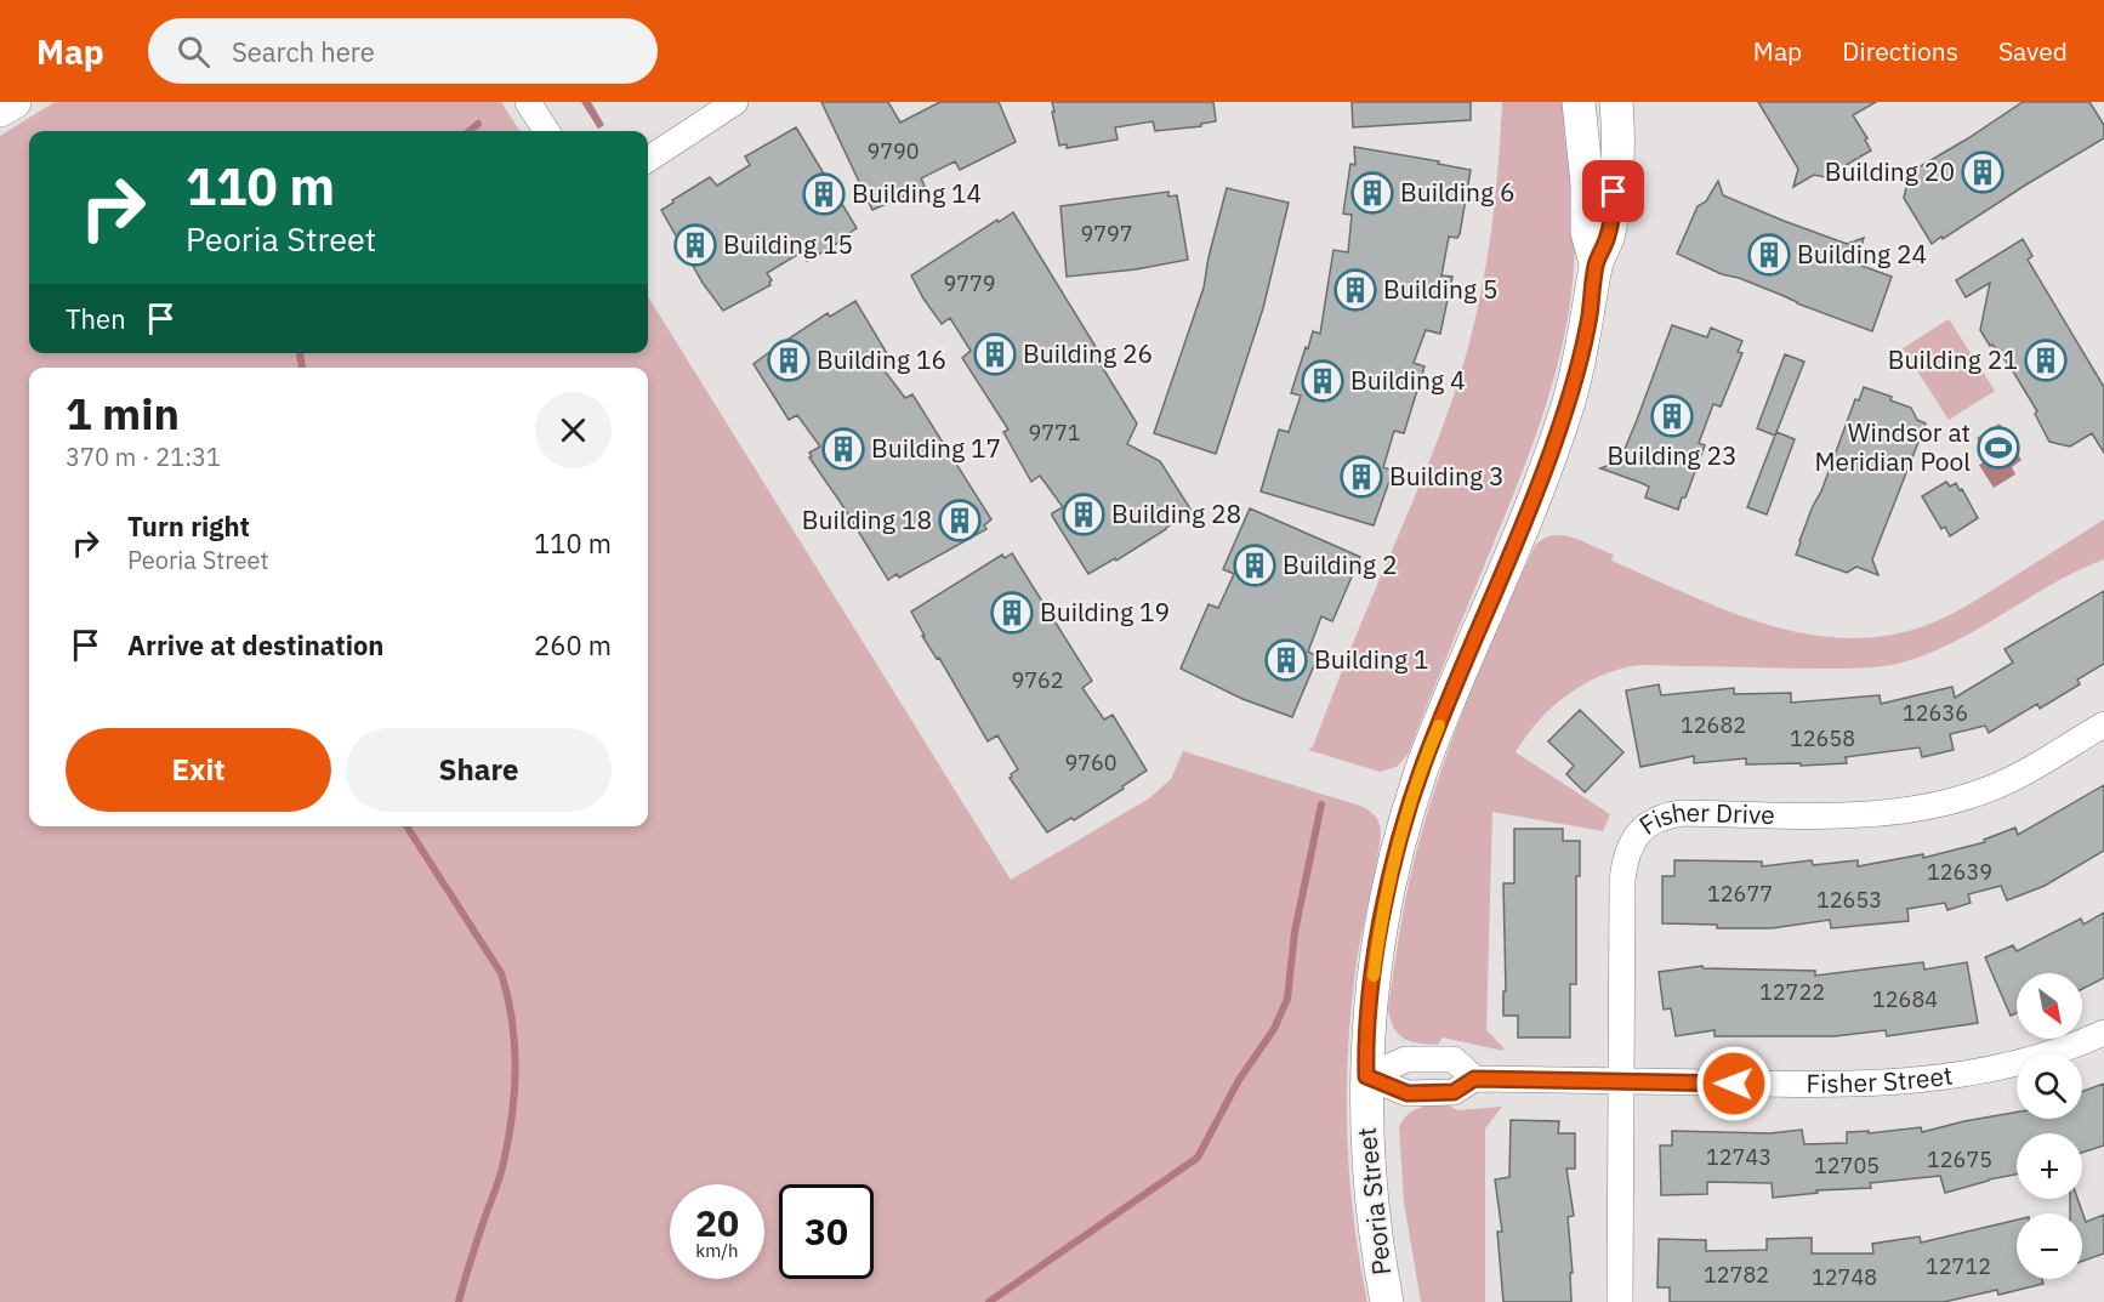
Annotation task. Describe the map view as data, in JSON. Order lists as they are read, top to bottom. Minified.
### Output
{"streets":{"main road":["Peoria Street"],"street":["Fisher Drive","Fisher Street"]},"crossings":[["Fisher Drive","Fisher Street"],["Fisher Street","Peoria Street"]],"places":{"building":["Building 20","Building 6","Building 14","Building 15","Building 24","Building 5","Building 26","Building 16","Building 21","Building 4","Building 23","Building 17","Building 3","Building 28","Building 18","Building 2","Building 19","Building 1"],"sports":["Windsor at Meridian Pool"]},"house_numbers":["9790","9797","9779","9771","9762","12636","12682","12658","9760","12639","12677","12653","12722","12684","12743","12675","12705","12712","12782","12748"],"north":"bottom right","page":{"header":"Map","search":"Search here","nav":["Map","Directions","Saved"],"turn":["110 m","Peoria Street"],"then":"Then","heading":["1 min","370 m · 21:31"],"list":[{"name":"Turn right","note":"Peoria Street","value":"110 m"},{"name":"Arrive at destination","value":"260 m"}],"buttons":["Exit","Share"],"map_buttons":["+","−"],"speed":"20 km/h","limit":"30"}}
